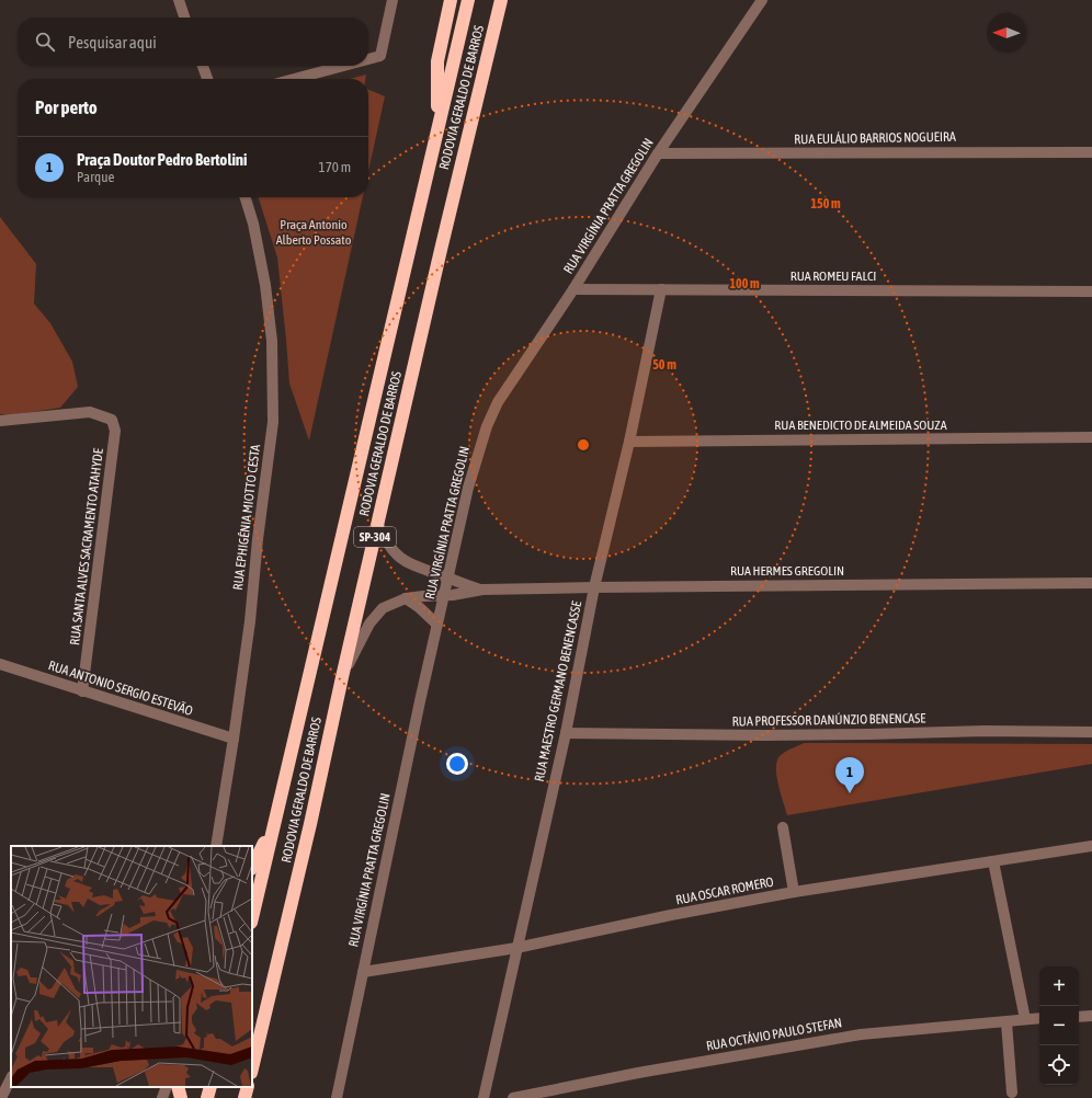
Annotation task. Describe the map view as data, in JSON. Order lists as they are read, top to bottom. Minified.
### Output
{"streets":{"highway":["RODOVIA GERALDO DE BARROS","SP-304"],"street":["RUA EULÁLIO BARRIOS NOGUEIRA","RUA VIRGÍNIA PRATTA GREGOLIN","RUA ROMEU FALCI","RUA BENEDICTO DE ALMEIDA SOUZA","RUA EPHIGÊNIA MIOTTO CESTA","RUA SANTA ALVES SACRAMENTO ATAHYDE","RUA HERMES GREGOLIN","RUA ANTONIO SERGIO ESTEVÃO","RUA MAESTRO GERMANO BENENCASSE","RUA PROFESSOR DANÚNZIO BENENCASE","RUA OSCAR ROMERO","RUA OCTÁVIO PAULO STEFAN"]},"crossings":[["RODOVIA GERALDO DE BARROS","RUA HERMES GREGOLIN"],["RUA EULÁLIO BARRIOS NOGUEIRA","RUA VIRGÍNIA PRATTA GREGOLIN"],["RUA VIRGÍNIA PRATTA GREGOLIN","RUA ROMEU FALCI"],["RUA VIRGÍNIA PRATTA GREGOLIN","RUA HERMES GREGOLIN"],["RUA VIRGÍNIA PRATTA GREGOLIN","RUA OSCAR ROMERO"],["RUA ROMEU FALCI","RUA MAESTRO GERMANO BENENCASSE"],["RUA BENEDICTO DE ALMEIDA SOUZA","RUA MAESTRO GERMANO BENENCASSE"],["RUA EPHIGÊNIA MIOTTO CESTA","RUA ANTONIO SERGIO ESTEVÃO"],["RUA SANTA ALVES SACRAMENTO ATAHYDE","RUA ANTONIO SERGIO ESTEVÃO"],["RUA HERMES GREGOLIN","RUA MAESTRO GERMANO BENENCASSE"],["RUA MAESTRO GERMANO BENENCASSE","RUA PROFESSOR DANÚNZIO BENENCASE"],["RUA MAESTRO GERMANO BENENCASSE","RUA OSCAR ROMERO"]],"parks":["Praça Antonio Alberto Possato"],"north":"left","page":{"search":"Pesquisar aqui","heading":"Por perto","list":[{"mark":"1","name":"Praça Doutor Pedro Bertolini","note":"Parque","value":"170 m"}],"pins":"1","map_buttons":["+","−"]},"rings":["150 m","100 m","50 m"]}
